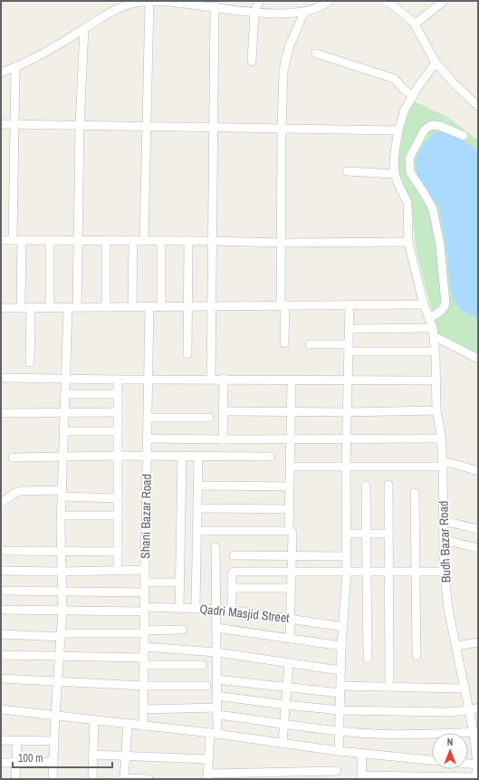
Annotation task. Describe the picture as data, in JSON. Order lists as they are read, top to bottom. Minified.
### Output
{"streets":{"street":["Shani Bazar Road","Budh Bazar Road","Qadri Masjid Street"]},"crossings":[["Shani Bazar Road","Qadri Masjid Street"]],"scale_bar":"100 m","north":"top"}
